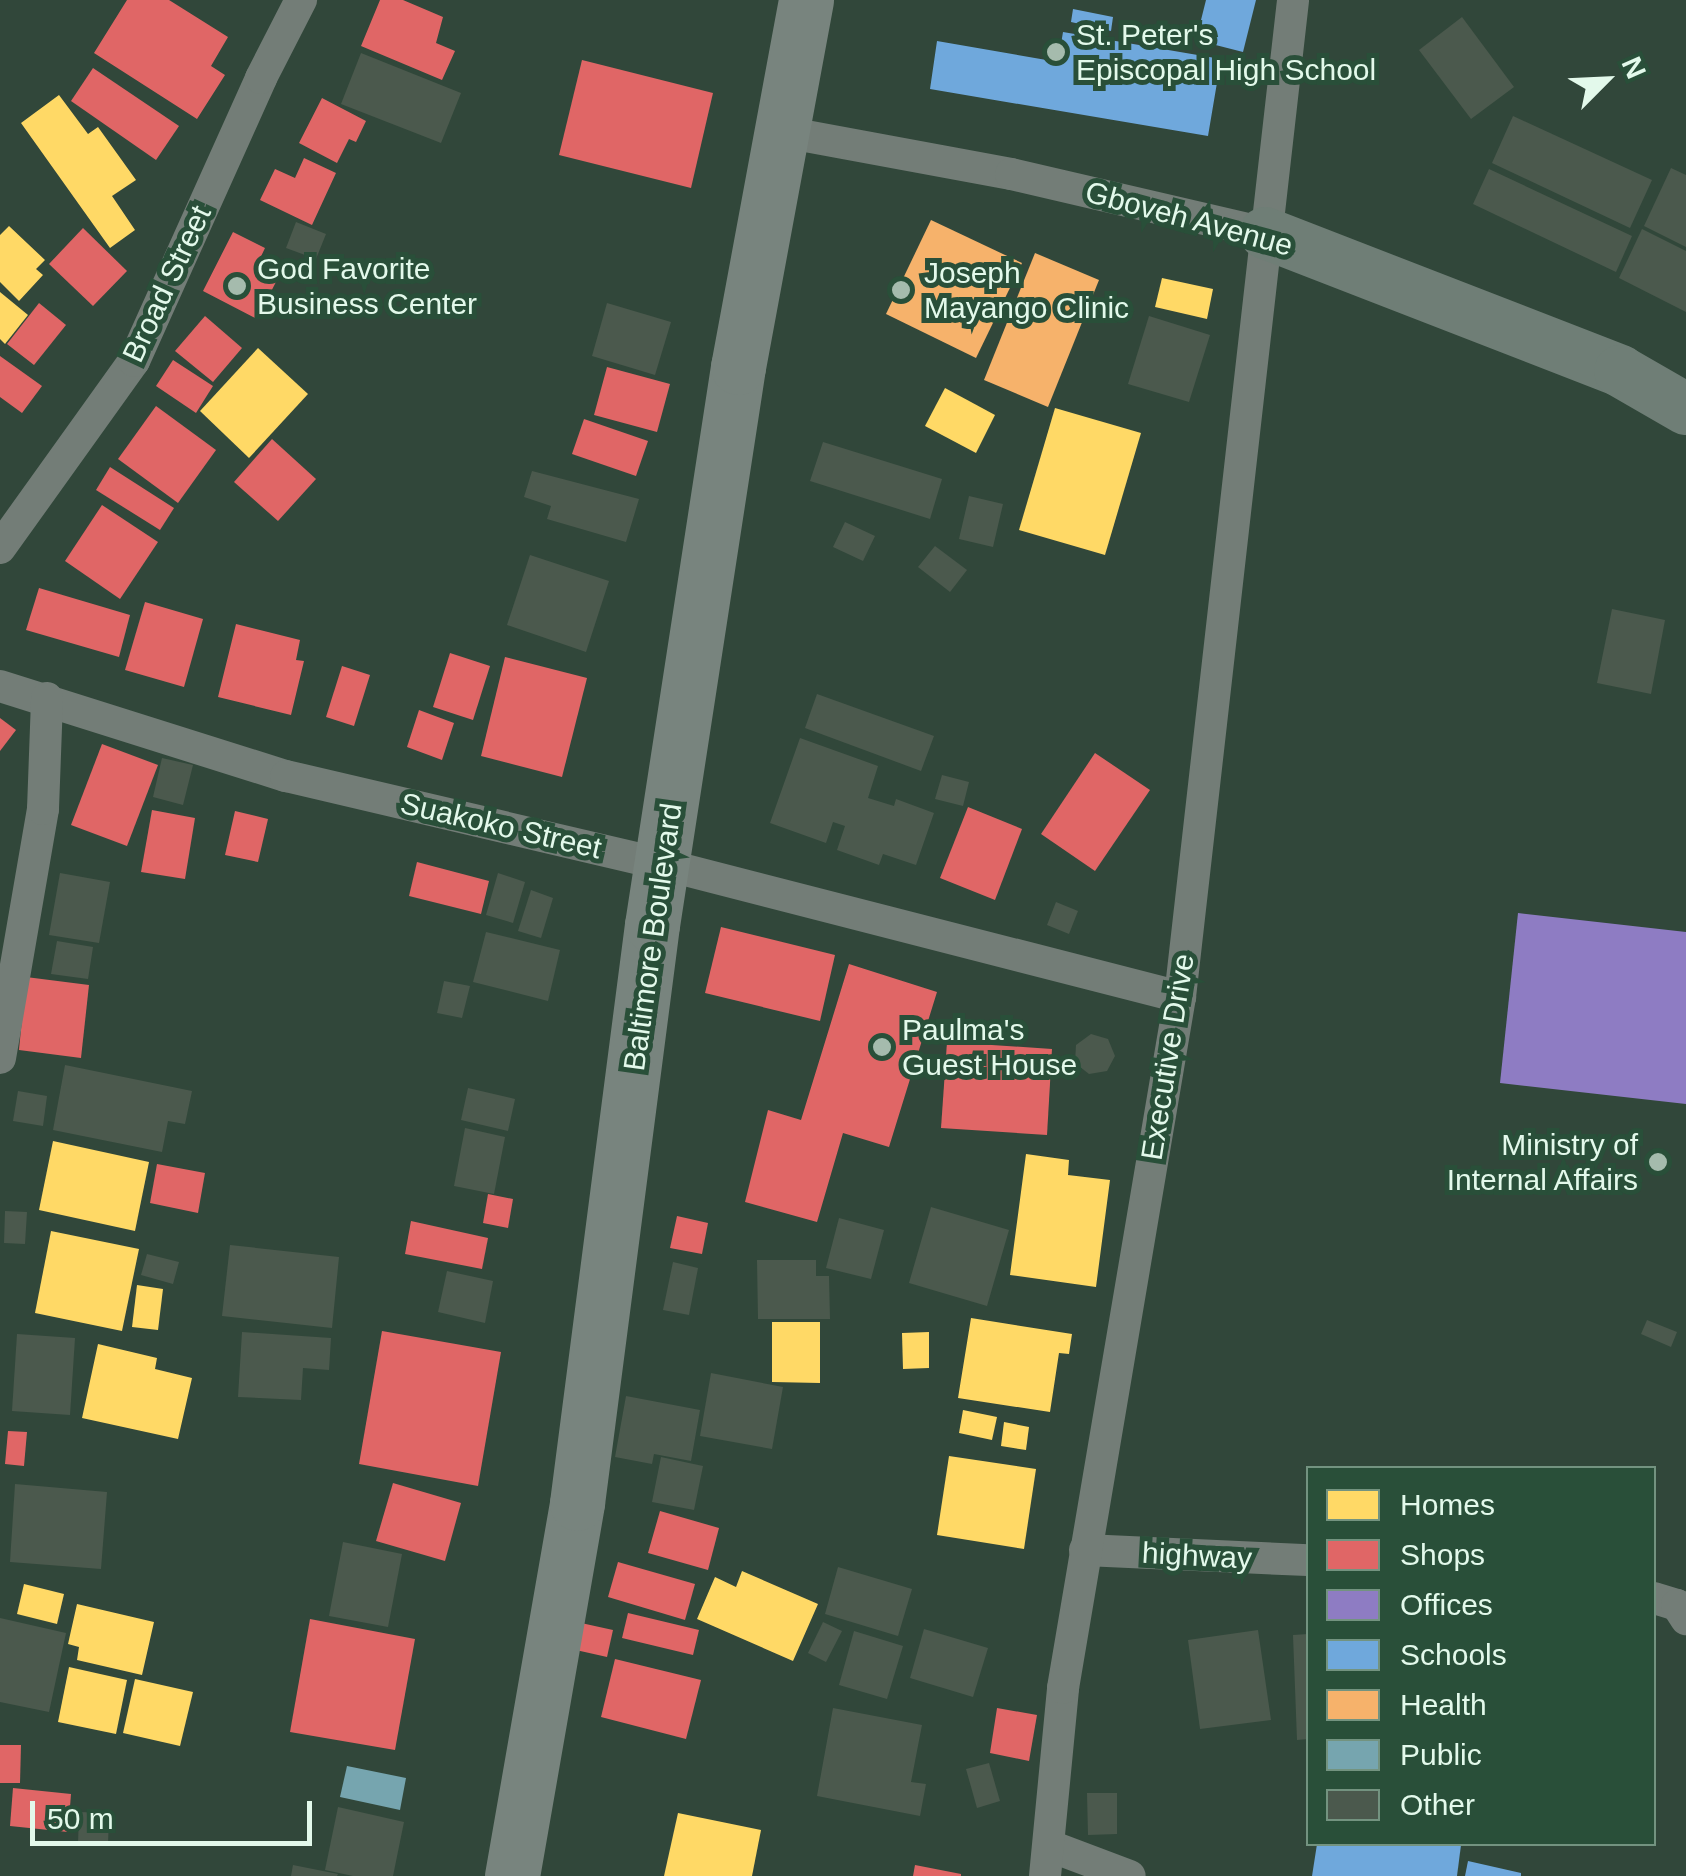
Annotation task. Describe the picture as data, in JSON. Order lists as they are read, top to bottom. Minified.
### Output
{"streets":{"highway":["Baltimore Boulevard"],"main road":["Gboveh Avenue"],"street":["Broad Street","Suakoko Street","Executive Drive","highway"]},"crossings":[["Gboveh Avenue","Baltimore Boulevard"],["Gboveh Avenue","Executive Drive"],["Suakoko Street","Baltimore Boulevard"],["Suakoko Street","Executive Drive"],["Executive Drive","highway"]],"places":["St. Peter's Episcopal High School","God Favorite Business Center","Joseph Mayango Clinic","Paulma's Guest House","Ministry of Internal Affairs"],"legend":["Homes","Shops","Offices","Schools","Health","Public","Other"],"scale_bar":"50 m","north":"top right"}
